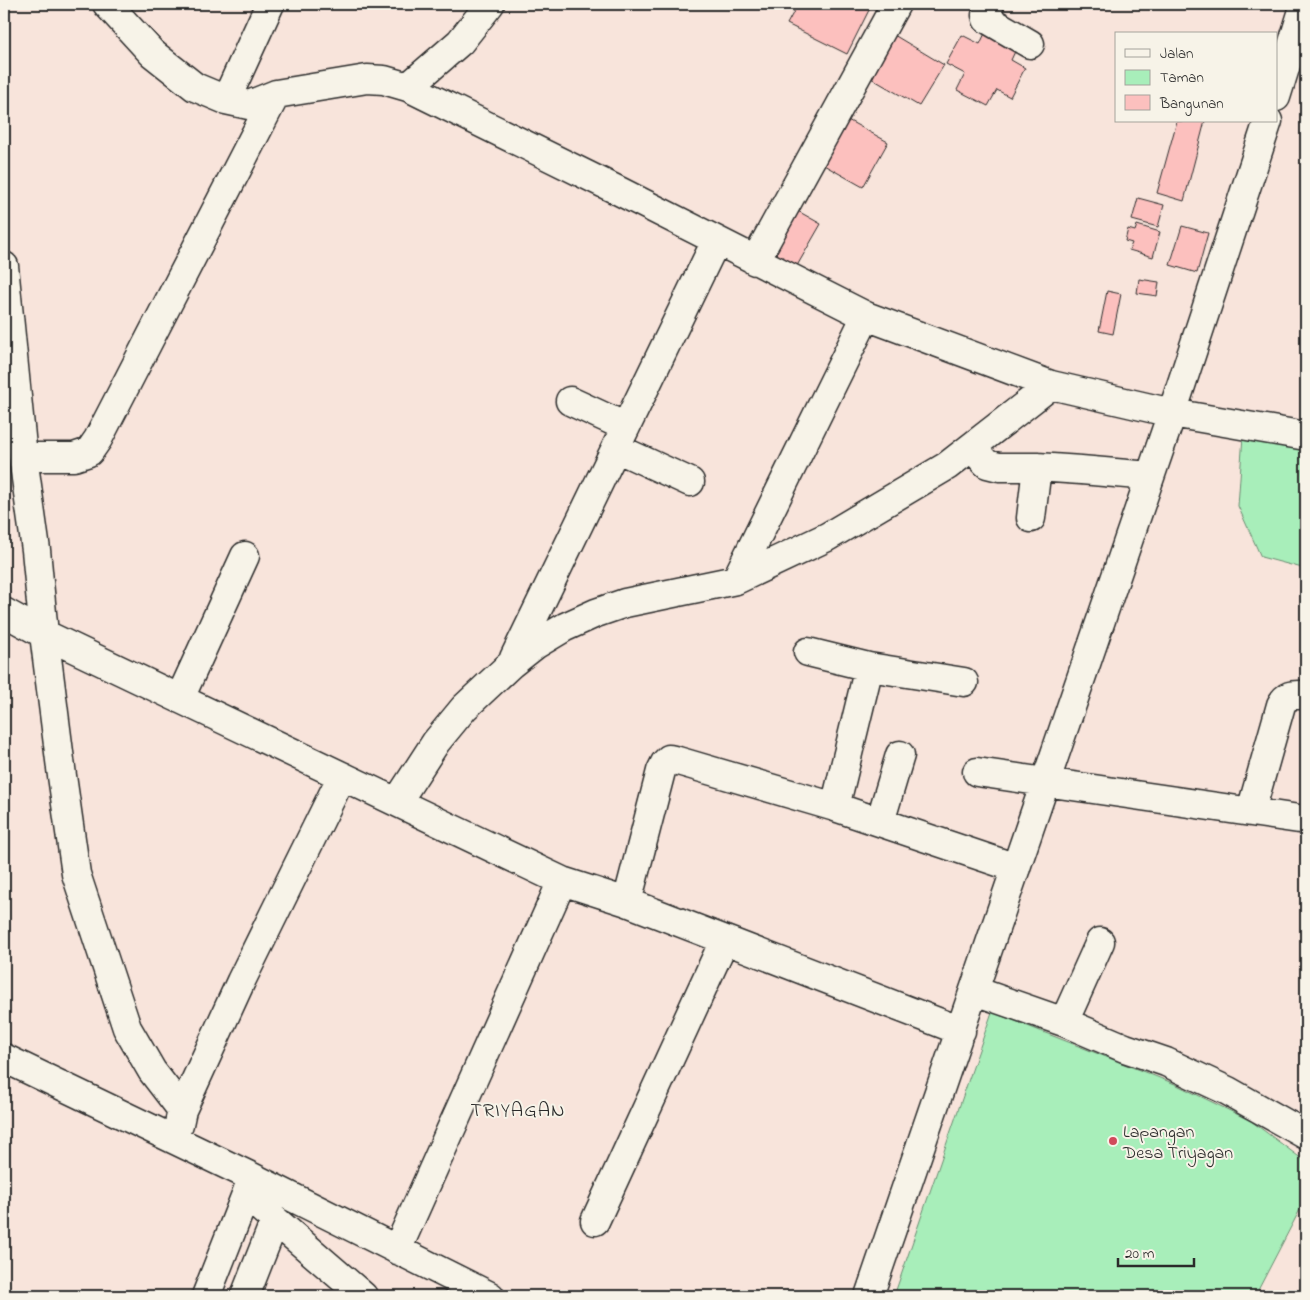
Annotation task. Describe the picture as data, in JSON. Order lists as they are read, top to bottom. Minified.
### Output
{"districts":["TRIYAGAN"],"places":["Lapangan Desa Triyagan"],"legend":["Jalan","Taman","Bangunan"],"scale_bar":"20 m"}
